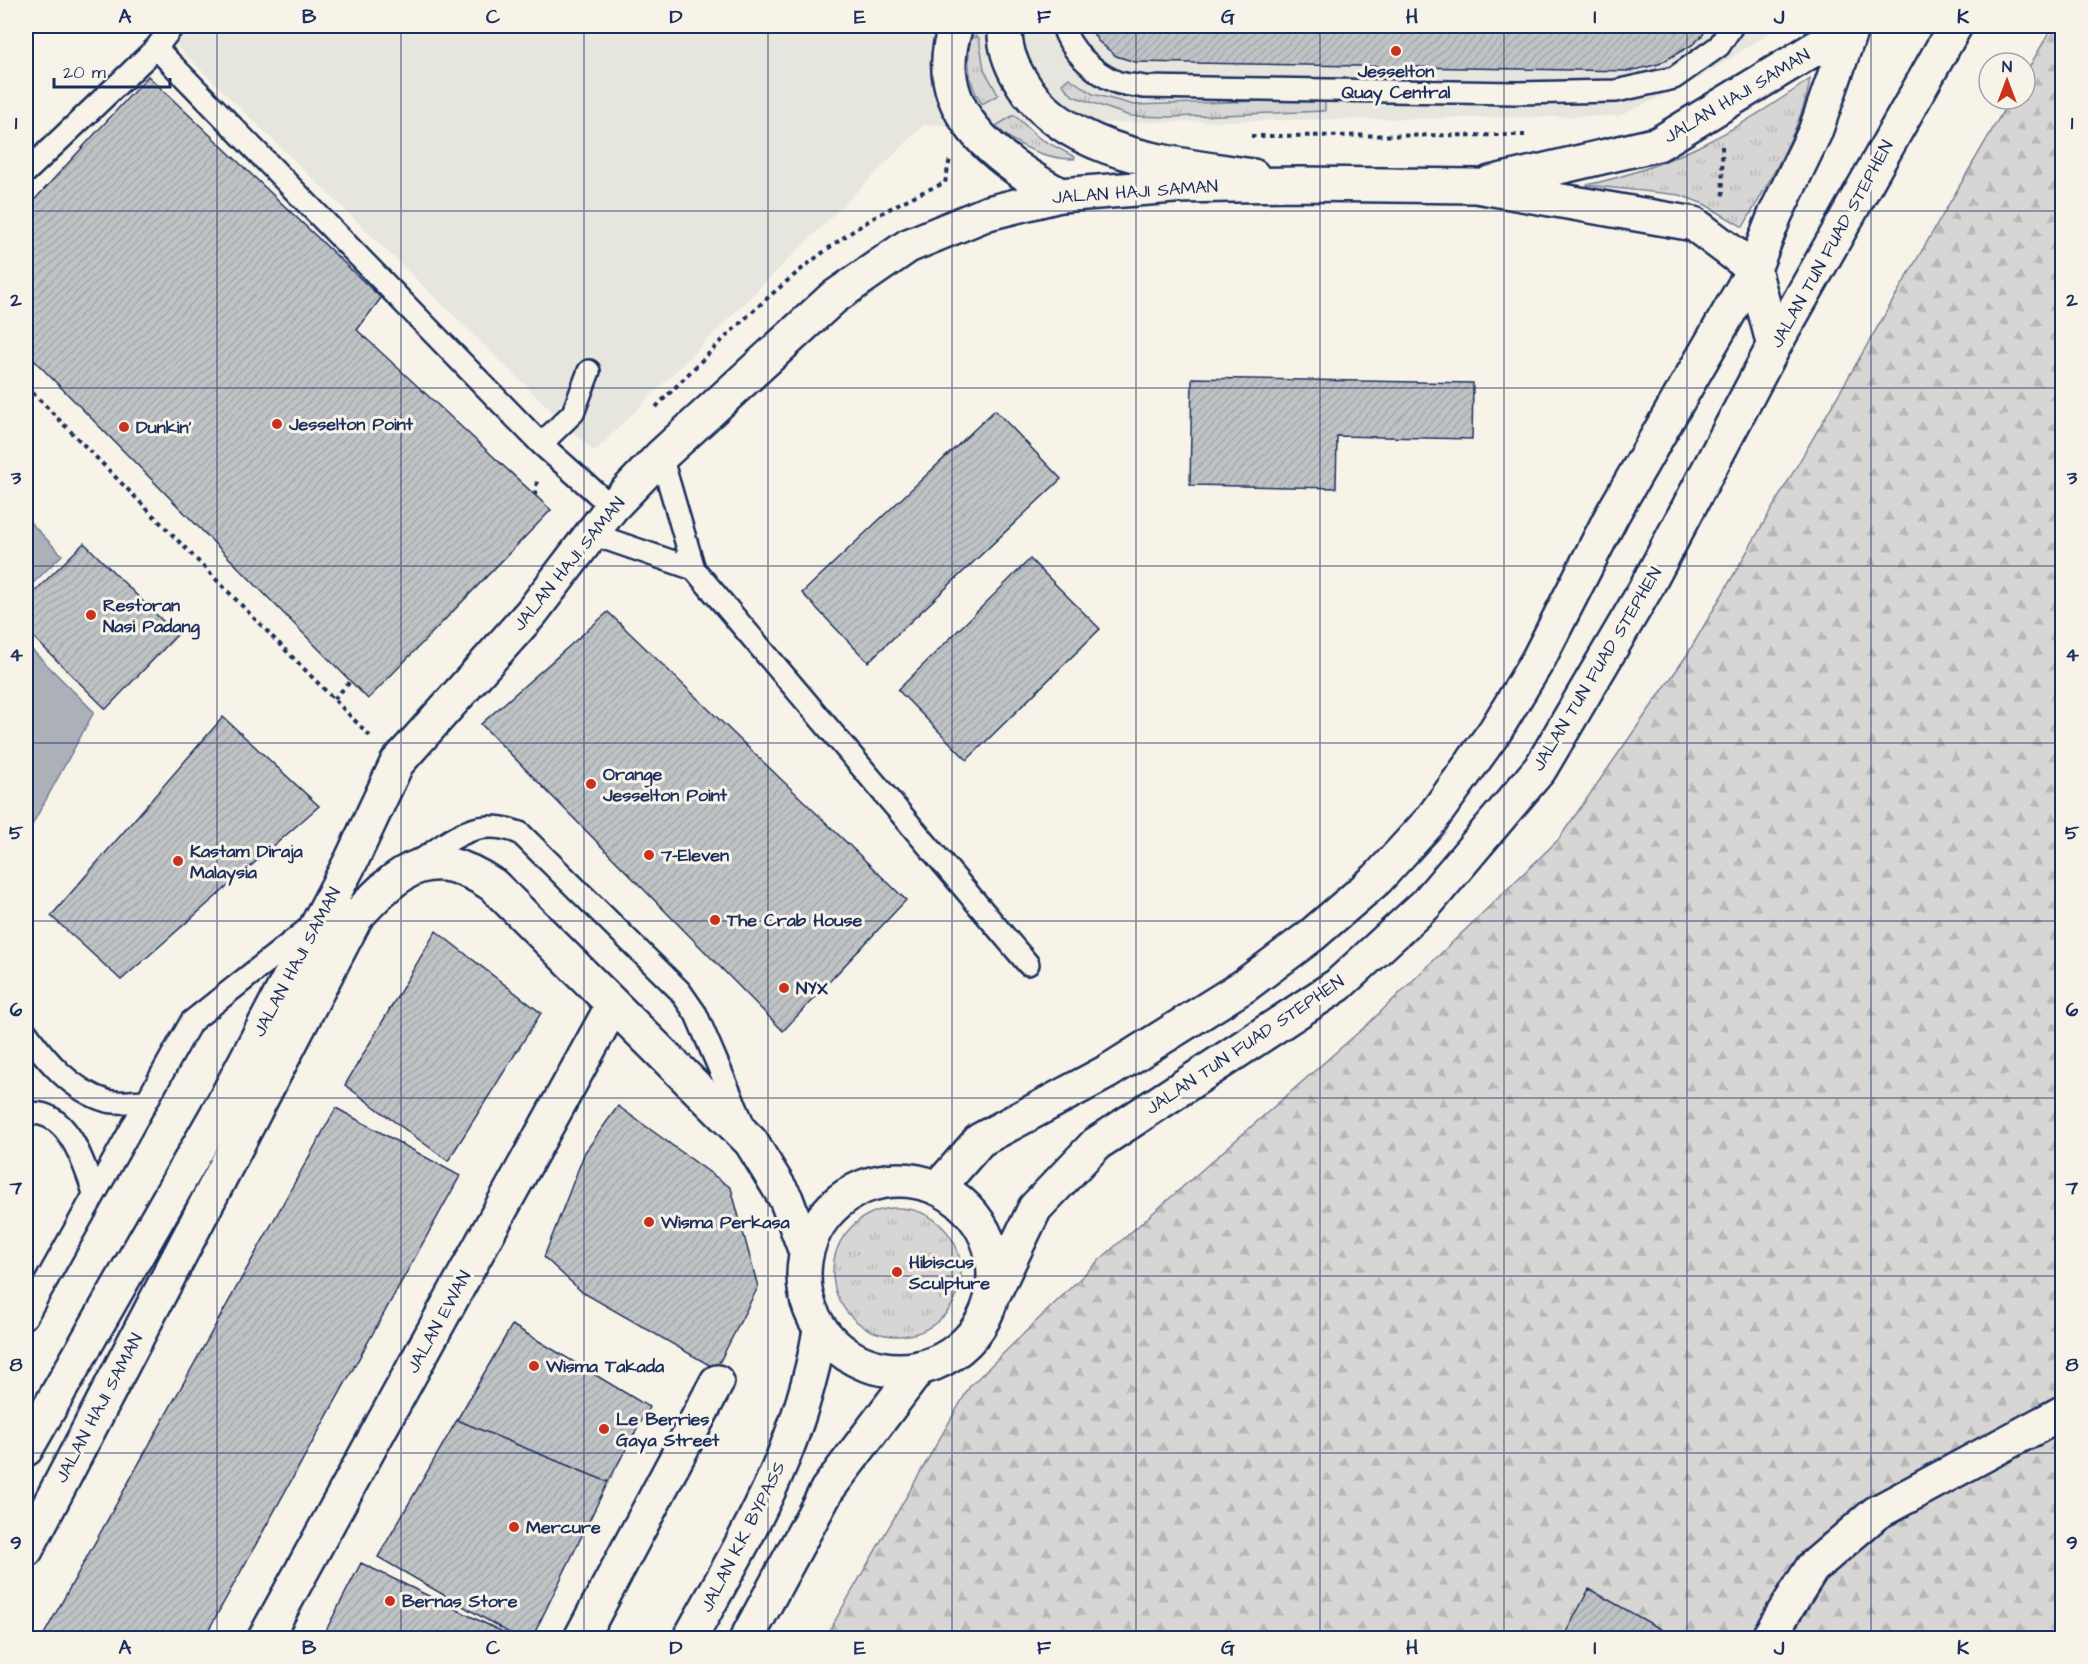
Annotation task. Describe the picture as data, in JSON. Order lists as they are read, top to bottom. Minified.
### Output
{"streets":{"main road":["JALAN HAJI SAMAN","JALAN TUN FUAD STEPHEN","JALAN EWAN","JALAN K.K. BYPASS"]},"crossings":[["JALAN HAJI SAMAN","JALAN TUN FUAD STEPHEN"],["JALAN HAJI SAMAN","JALAN EWAN"],["JALAN HAJI SAMAN","JALAN K.K. BYPASS"],["JALAN TUN FUAD STEPHEN","JALAN K.K. BYPASS"]],"places":["Jesselton Quay Central","Jesselton Point","Dunkin'","Restoran Nasi Padang","Orange Jesselton Point","7-Eleven","Kastam Diraja Malaysia","The Crab House","NYX","Wisma Perkasa","Hibiscus Sculpture","Wisma Takada","Le Berries Gaya Street","Mercure","Bernas Store"],"scale_bar":"20 m","north":"top","grid":{"columns":["A","B","C","D","E","F","G","H","I","J","K"],"rows":["1","2","3","4","5","6","7","8","9"]}}
